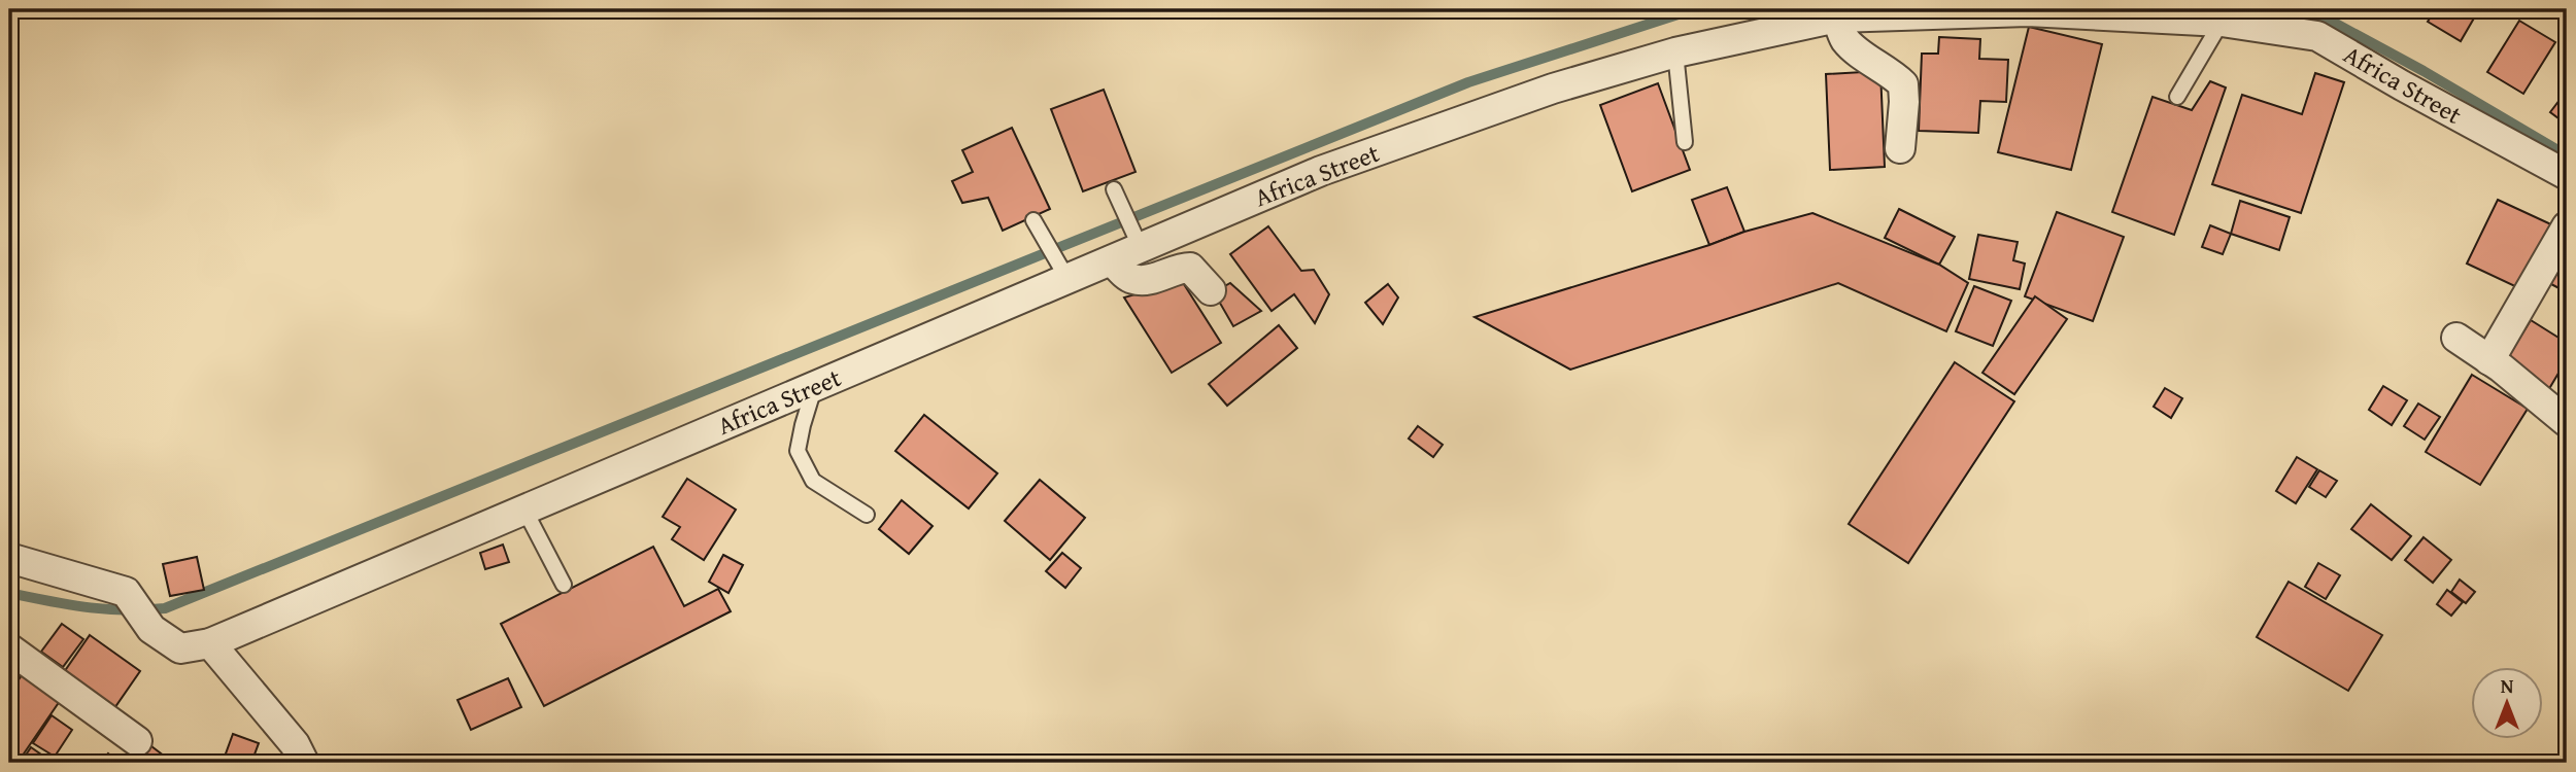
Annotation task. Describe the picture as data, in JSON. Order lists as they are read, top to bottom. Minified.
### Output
{"streets":{"street":["Africa Street"]},"north":"top"}
